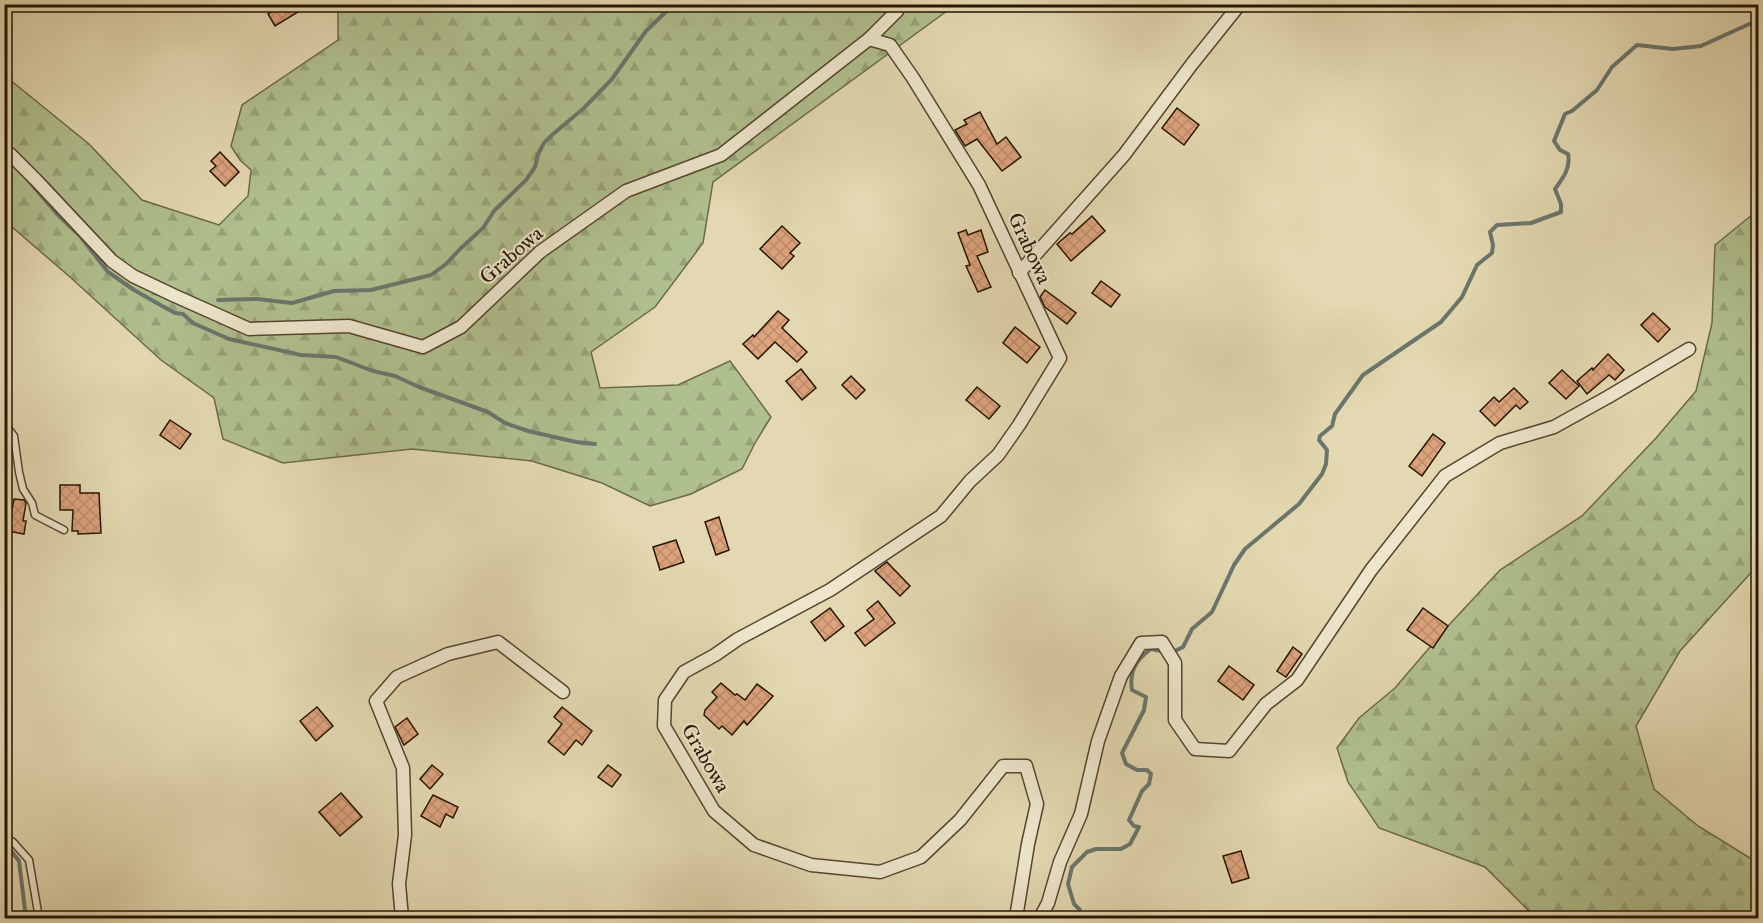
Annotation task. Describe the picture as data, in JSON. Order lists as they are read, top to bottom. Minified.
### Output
{"streets":{"street":["Grabowa"]}}
